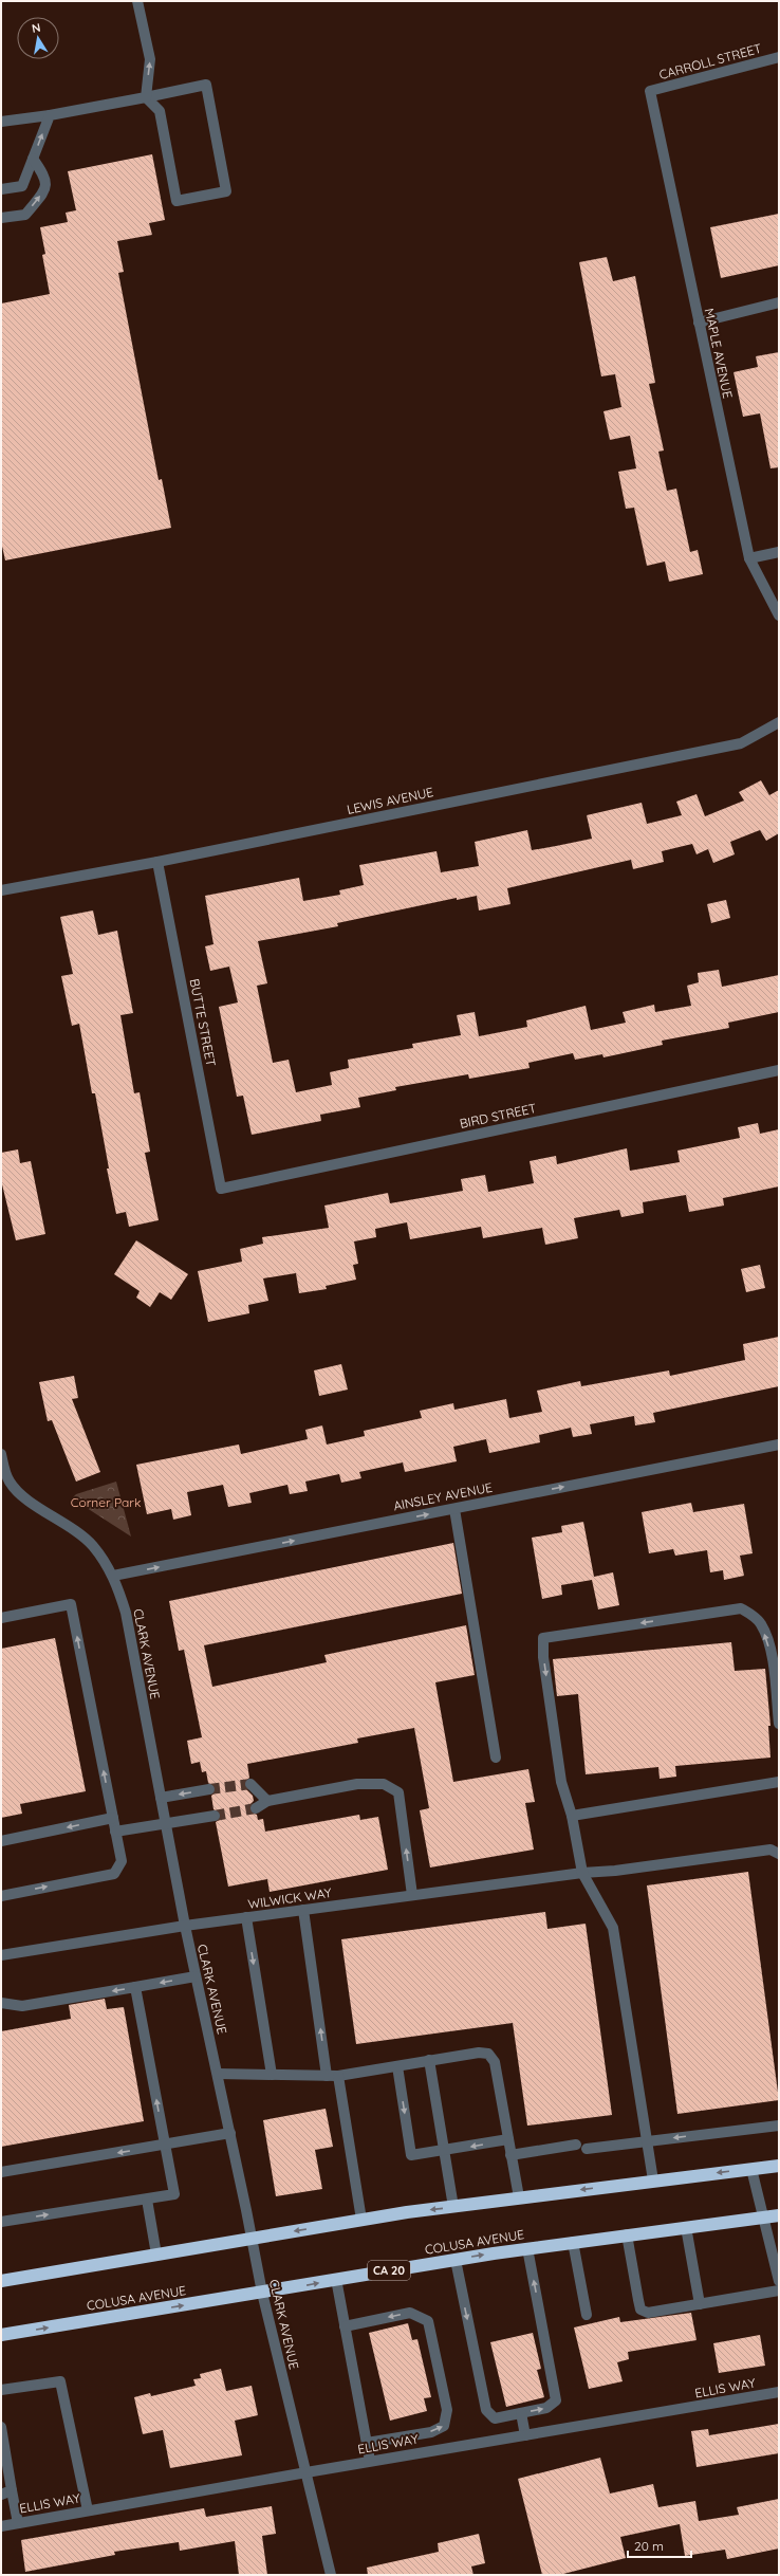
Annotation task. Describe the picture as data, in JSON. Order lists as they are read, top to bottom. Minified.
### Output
{"streets":{"highway":["COLUSA AVENUE","CA 20"],"street":["CARROLL STREET","MAPLE AVENUE","LEWIS AVENUE","BUTTE STREET","BIRD STREET","AINSLEY AVENUE","CLARK AVENUE","WILWICK WAY","ELLIS WAY"]},"crossings":[["CARROLL STREET","MAPLE AVENUE"],["LEWIS AVENUE","BUTTE STREET"],["BUTTE STREET","BIRD STREET"],["AINSLEY AVENUE","CLARK AVENUE"],["CLARK AVENUE","WILWICK WAY"],["CLARK AVENUE","COLUSA AVENUE"],["CLARK AVENUE","ELLIS WAY"]],"one_way":["AINSLEY AVENUE"],"parks":["Corner Park"],"scale_bar":"20 m","north":"top"}
